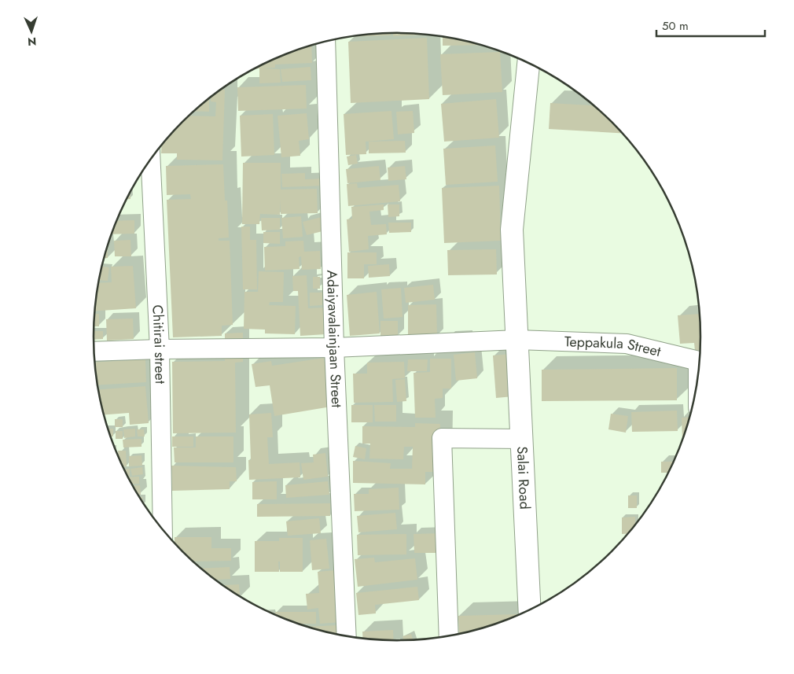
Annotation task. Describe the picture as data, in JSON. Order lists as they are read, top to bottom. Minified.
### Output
{"streets":{"main road":["Salai Road"],"street":["Adaiyavalainjaan Street","Chitirai street","Teppakula Street"]},"crossings":[["Adaiyavalainjaan Street","Teppakula Street"],["Chitirai street","Teppakula Street"],["Teppakula Street","Salai Road"]],"scale_bar":"50 m","north":"bottom"}
